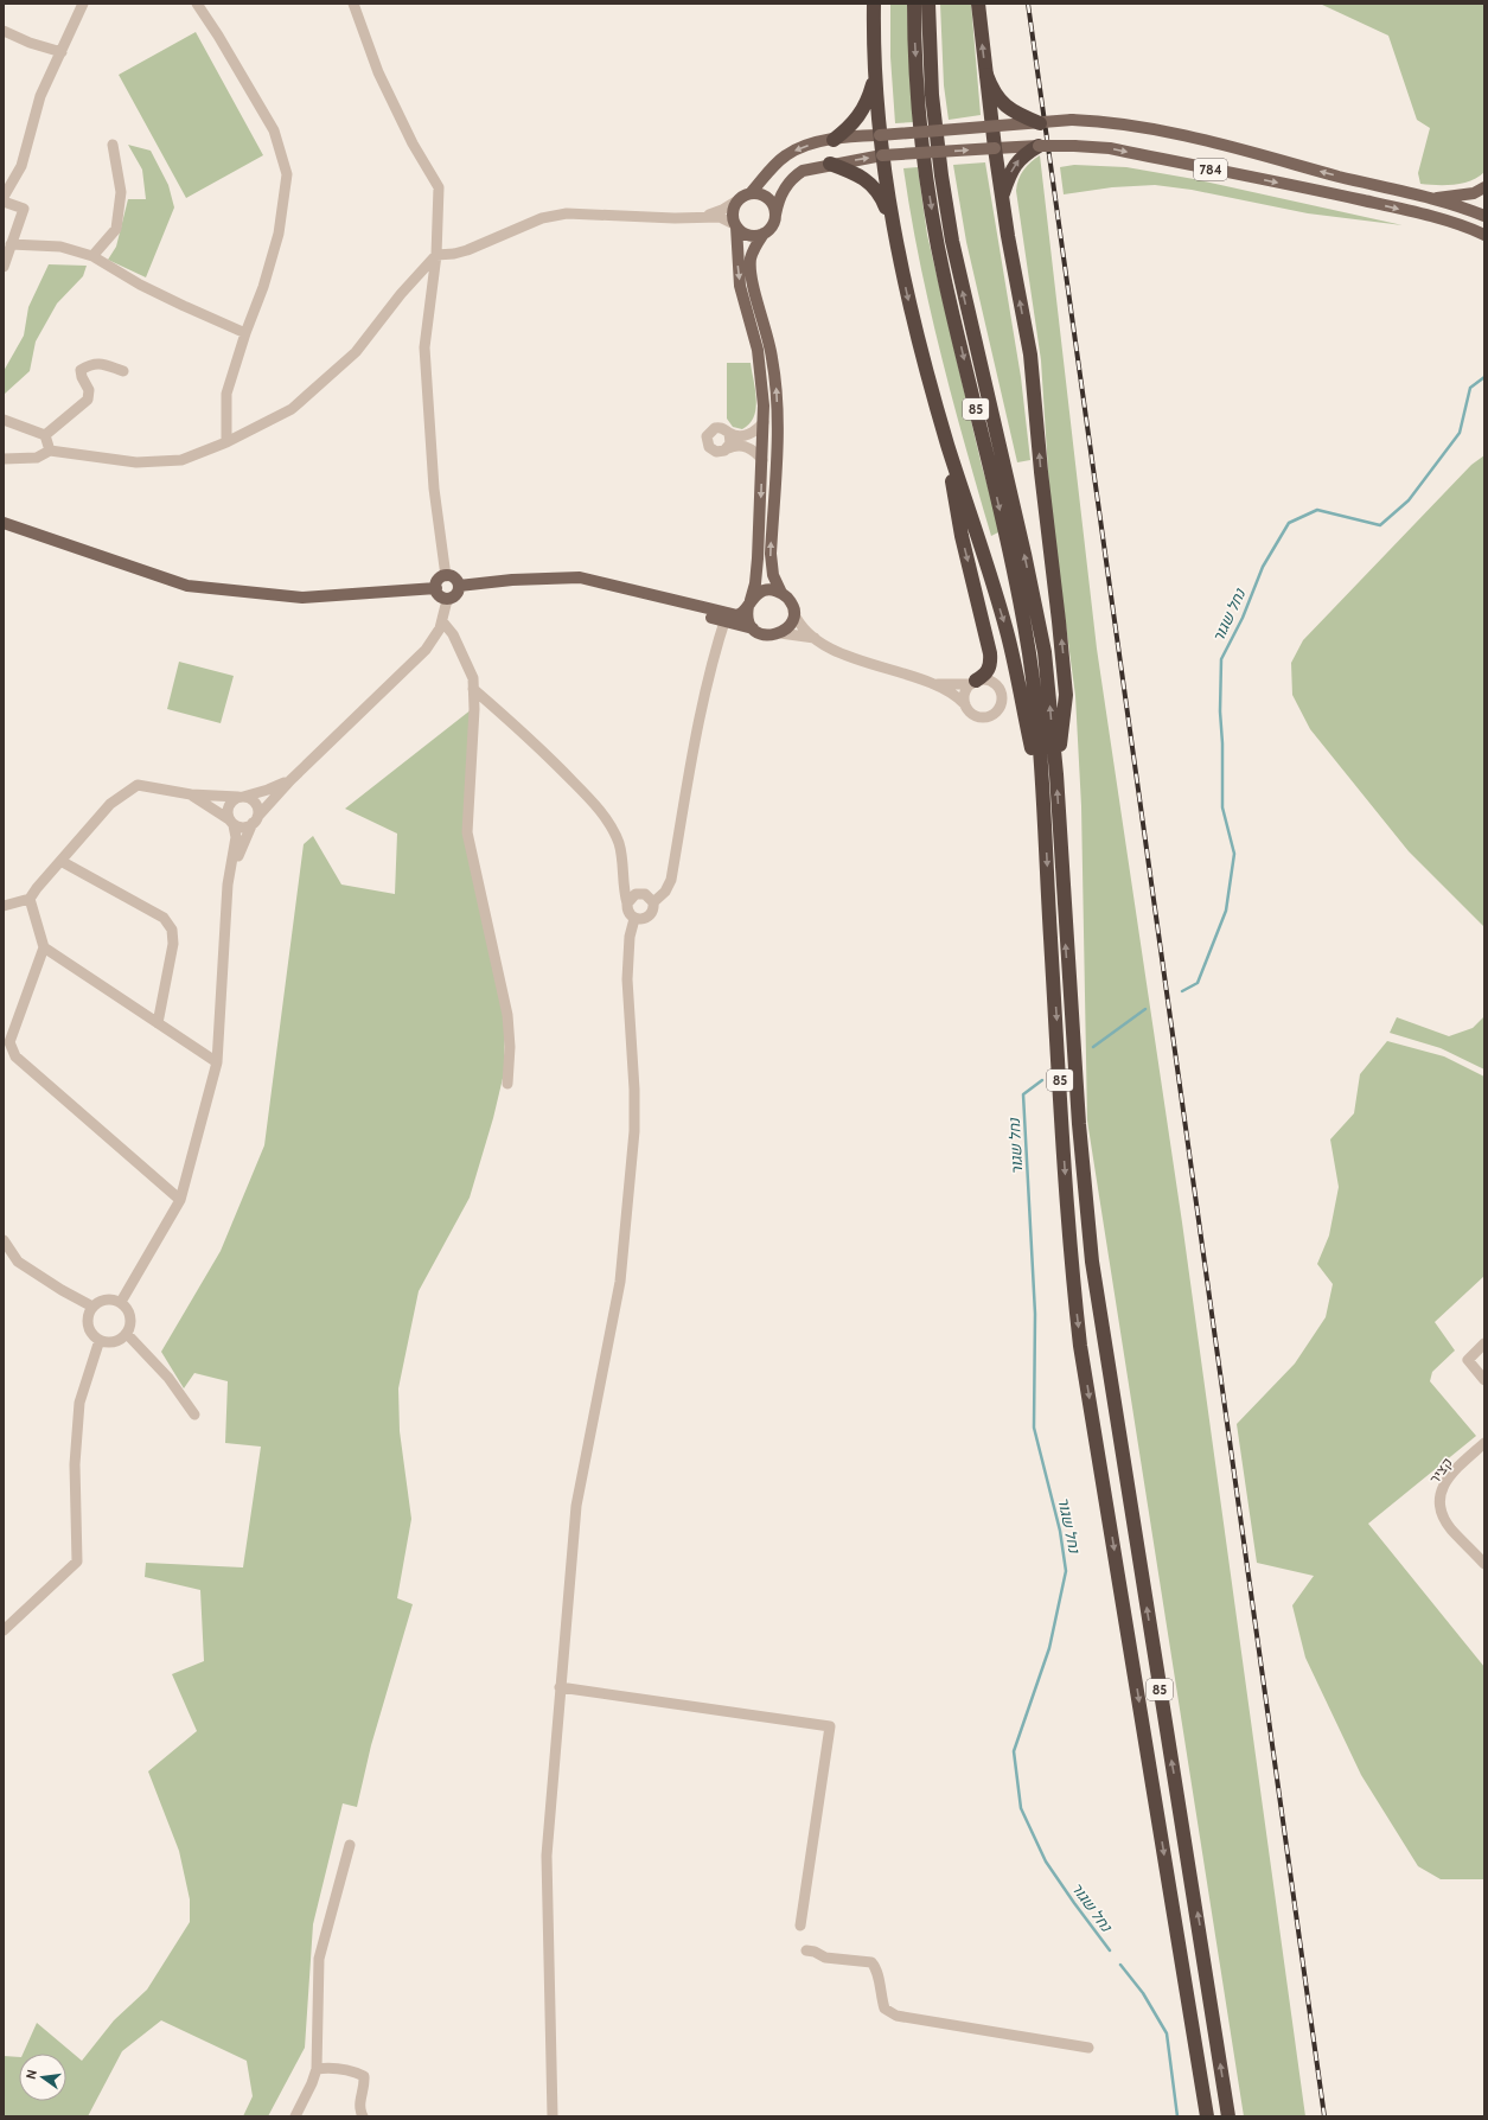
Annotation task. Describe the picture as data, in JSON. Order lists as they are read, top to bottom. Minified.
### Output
{"streets":{"highway":["85"],"main road":["784"],"street":["קציר"]},"water":["נחל שגור"],"north":"left"}
